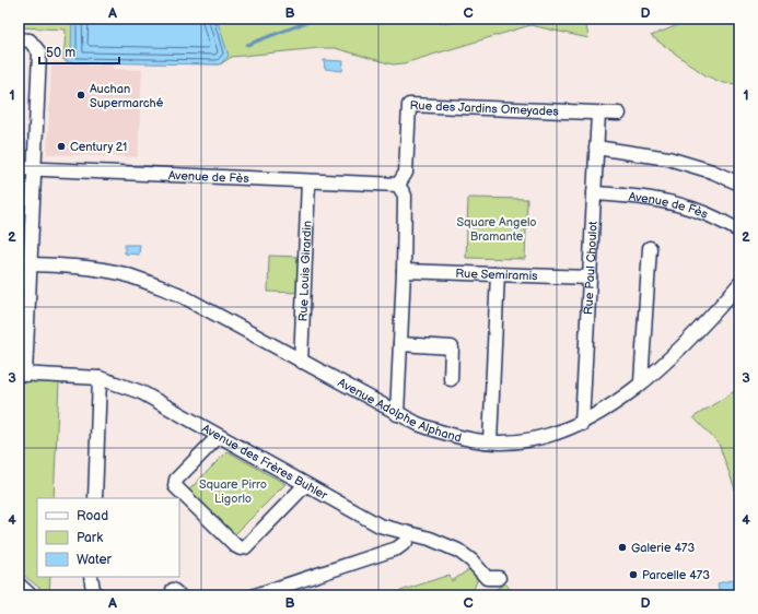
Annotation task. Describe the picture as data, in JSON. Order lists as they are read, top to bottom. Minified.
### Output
{"streets":{"street":["Rue des Jardins Omeyades","Avenue de Fès","Rue Paul Choulot","Rue Louis Girardin","Rue Semiramis","Avenue Adolphe Alphand","Avenue des Frères Buhler"]},"crossings":[["Rue des Jardins Omeyades","Avenue de Fès"],["Rue des Jardins Omeyades","Rue Paul Choulot"],["Avenue de Fès","Rue Paul Choulot"],["Avenue de Fès","Rue Louis Girardin"],["Rue Paul Choulot","Rue Semiramis"],["Rue Paul Choulot","Avenue Adolphe Alphand"],["Rue Louis Girardin","Avenue Adolphe Alphand"]],"parks":["Square Angelo Bramante","Square Pirro Ligorlo"],"places":["Auchan Supermarché","Century 21","Galerie 473","Parcelle 473"],"legend":["Road","Park","Water"],"scale_bar":"50 m","grid":{"columns":["A","B","C","D"],"rows":["1","2","3","4"]}}
